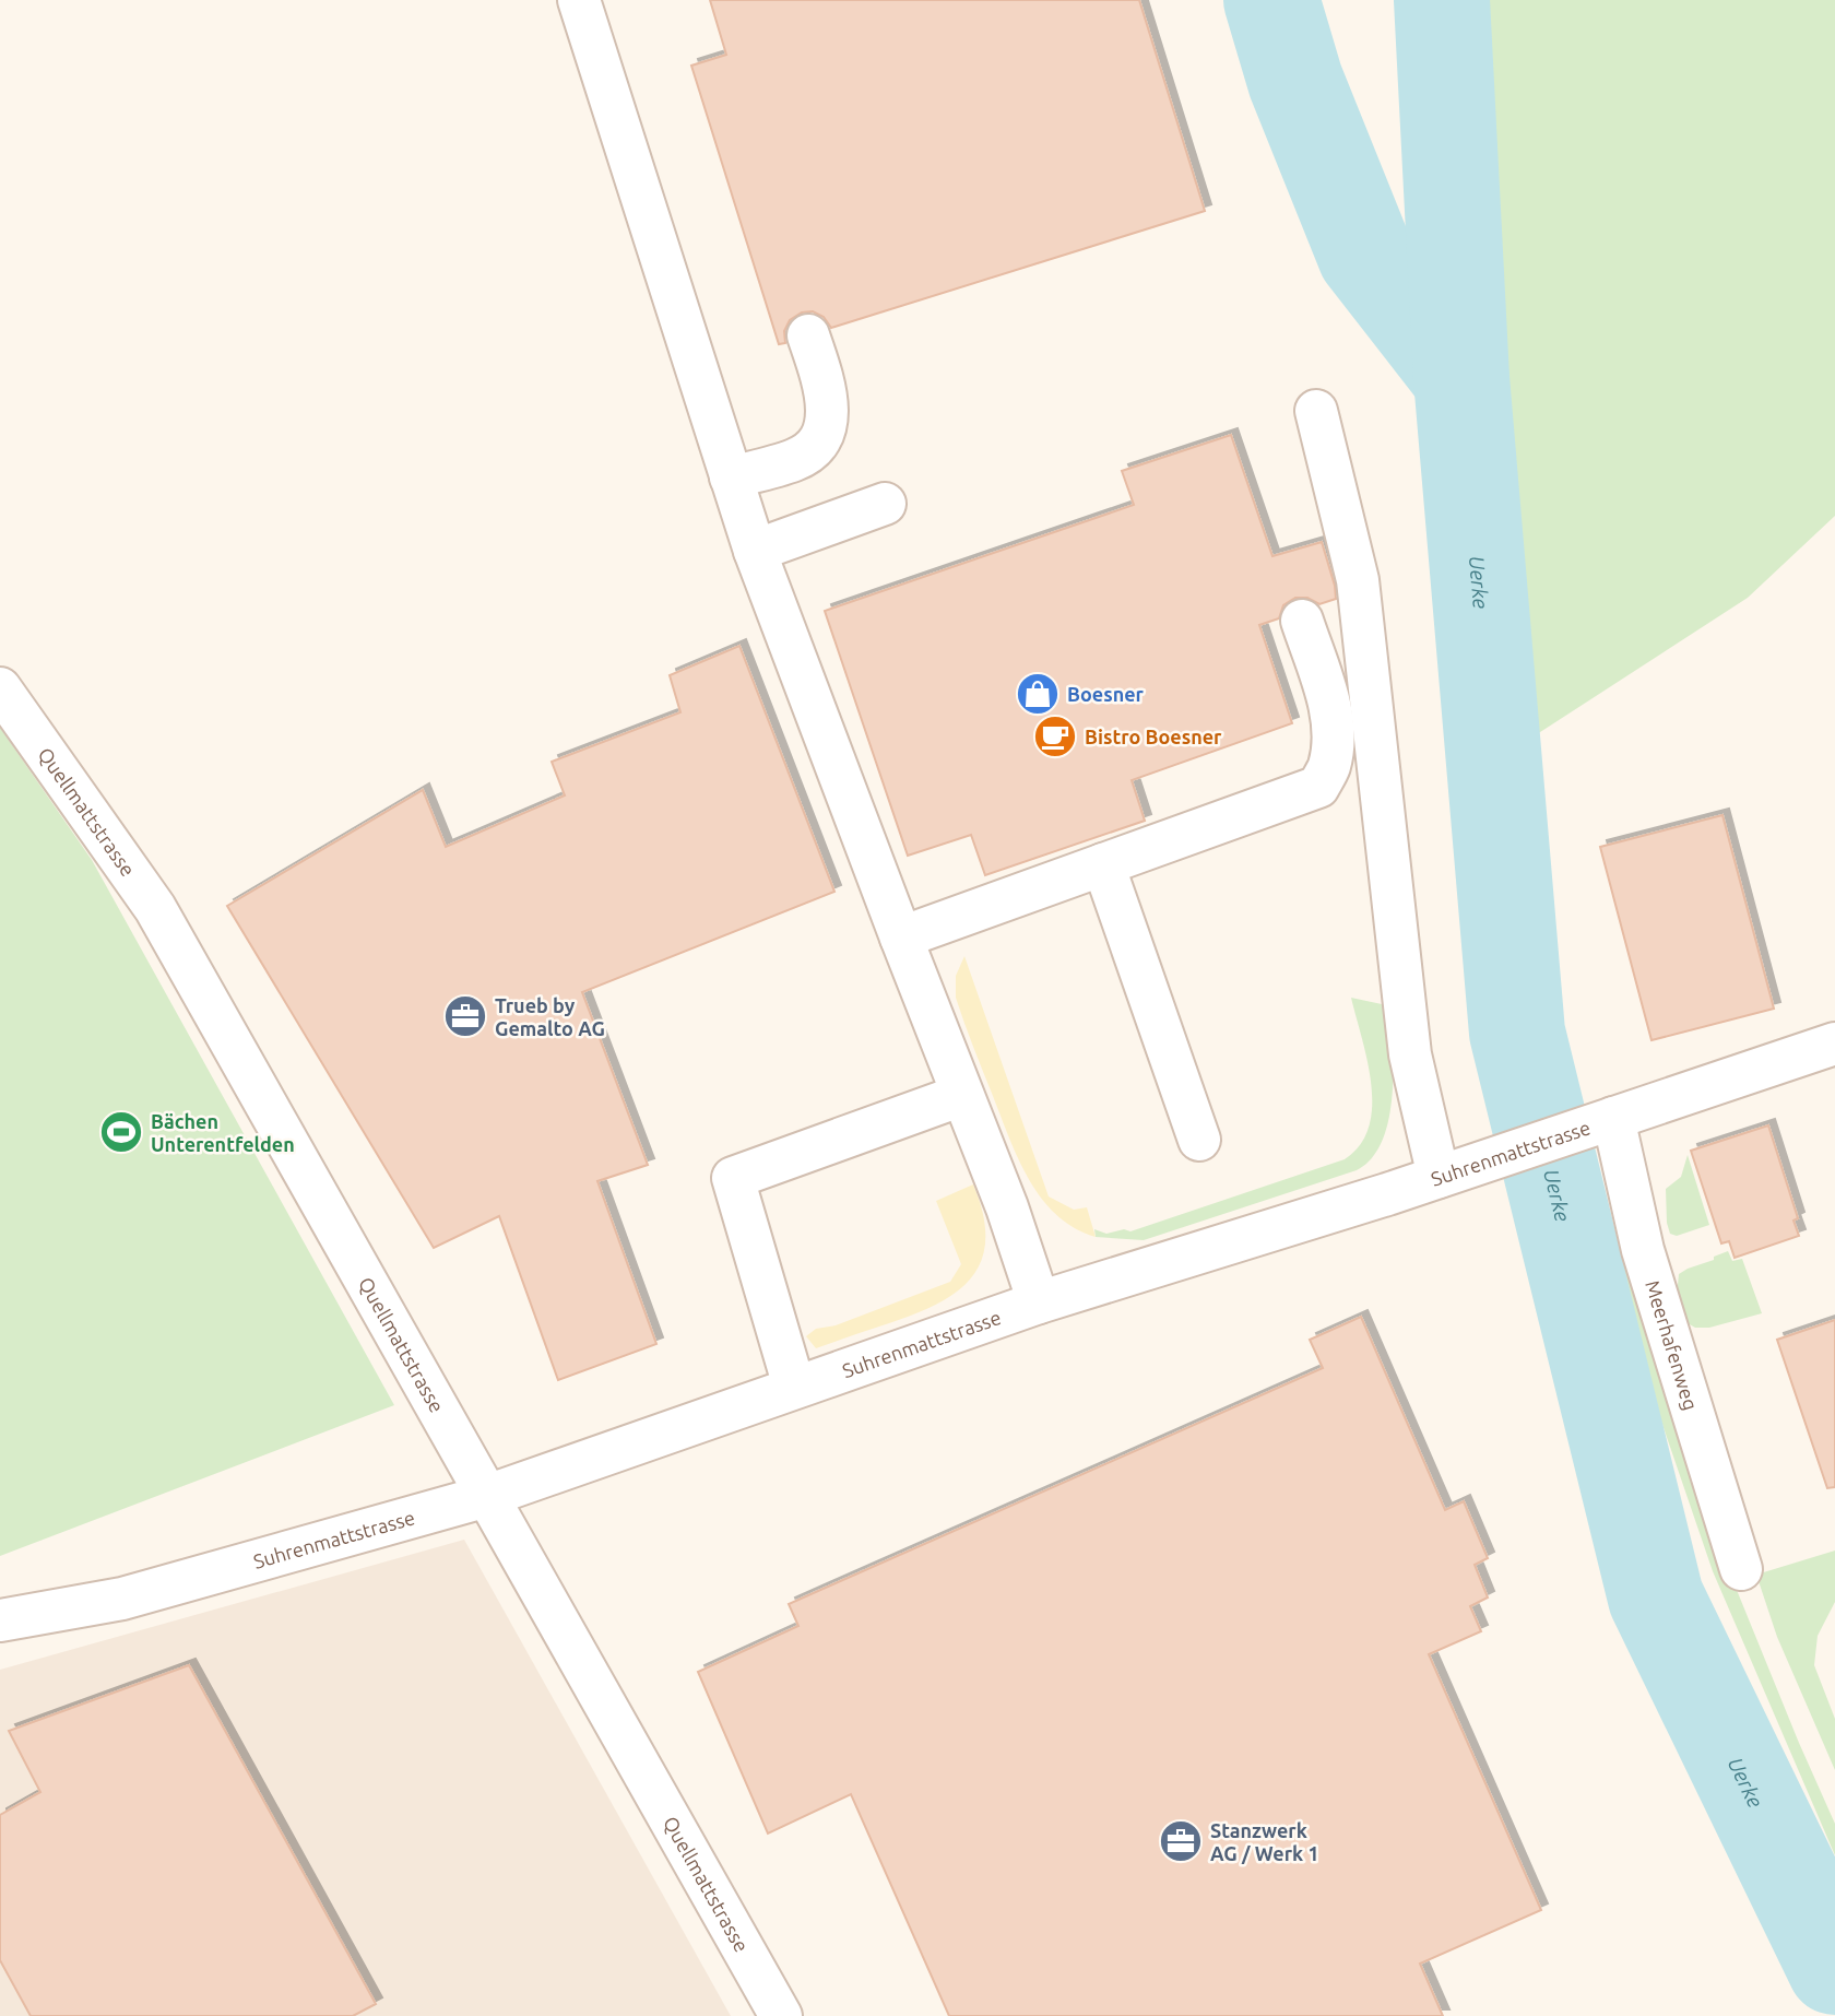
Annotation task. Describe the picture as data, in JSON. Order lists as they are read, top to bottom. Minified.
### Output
{"streets":{"street":["Quellmattstrasse","Suhrenmattstrasse","Meerhafenweg"]},"crossings":[["Quellmattstrasse","Suhrenmattstrasse"],["Suhrenmattstrasse","Meerhafenweg"]],"water":["Uerke"],"places":{"shop":["Boesner"],"cafe":["Bistro Boesner"],"office":["Trueb by Gemalto AG","Stanzwerk AG / Werk 1"],"sports":["Bächen Unterentfelden"]}}
